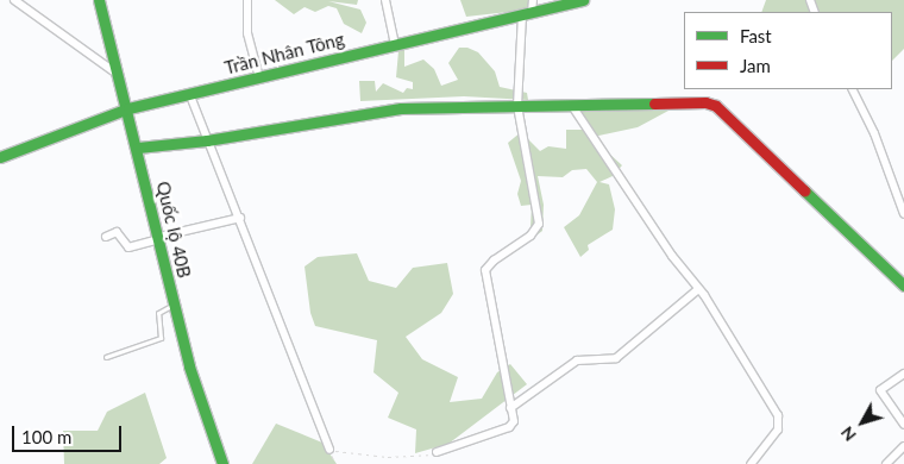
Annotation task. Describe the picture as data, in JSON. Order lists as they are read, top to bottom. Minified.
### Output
{"streets":{"main road":["Trần Nhân Tông","Quốc lộ 40B"]},"crossings":[["Trần Nhân Tông","Quốc lộ 40B"]],"legend":["Fast","Jam"],"scale_bar":"100 m","north":"bottom left"}
